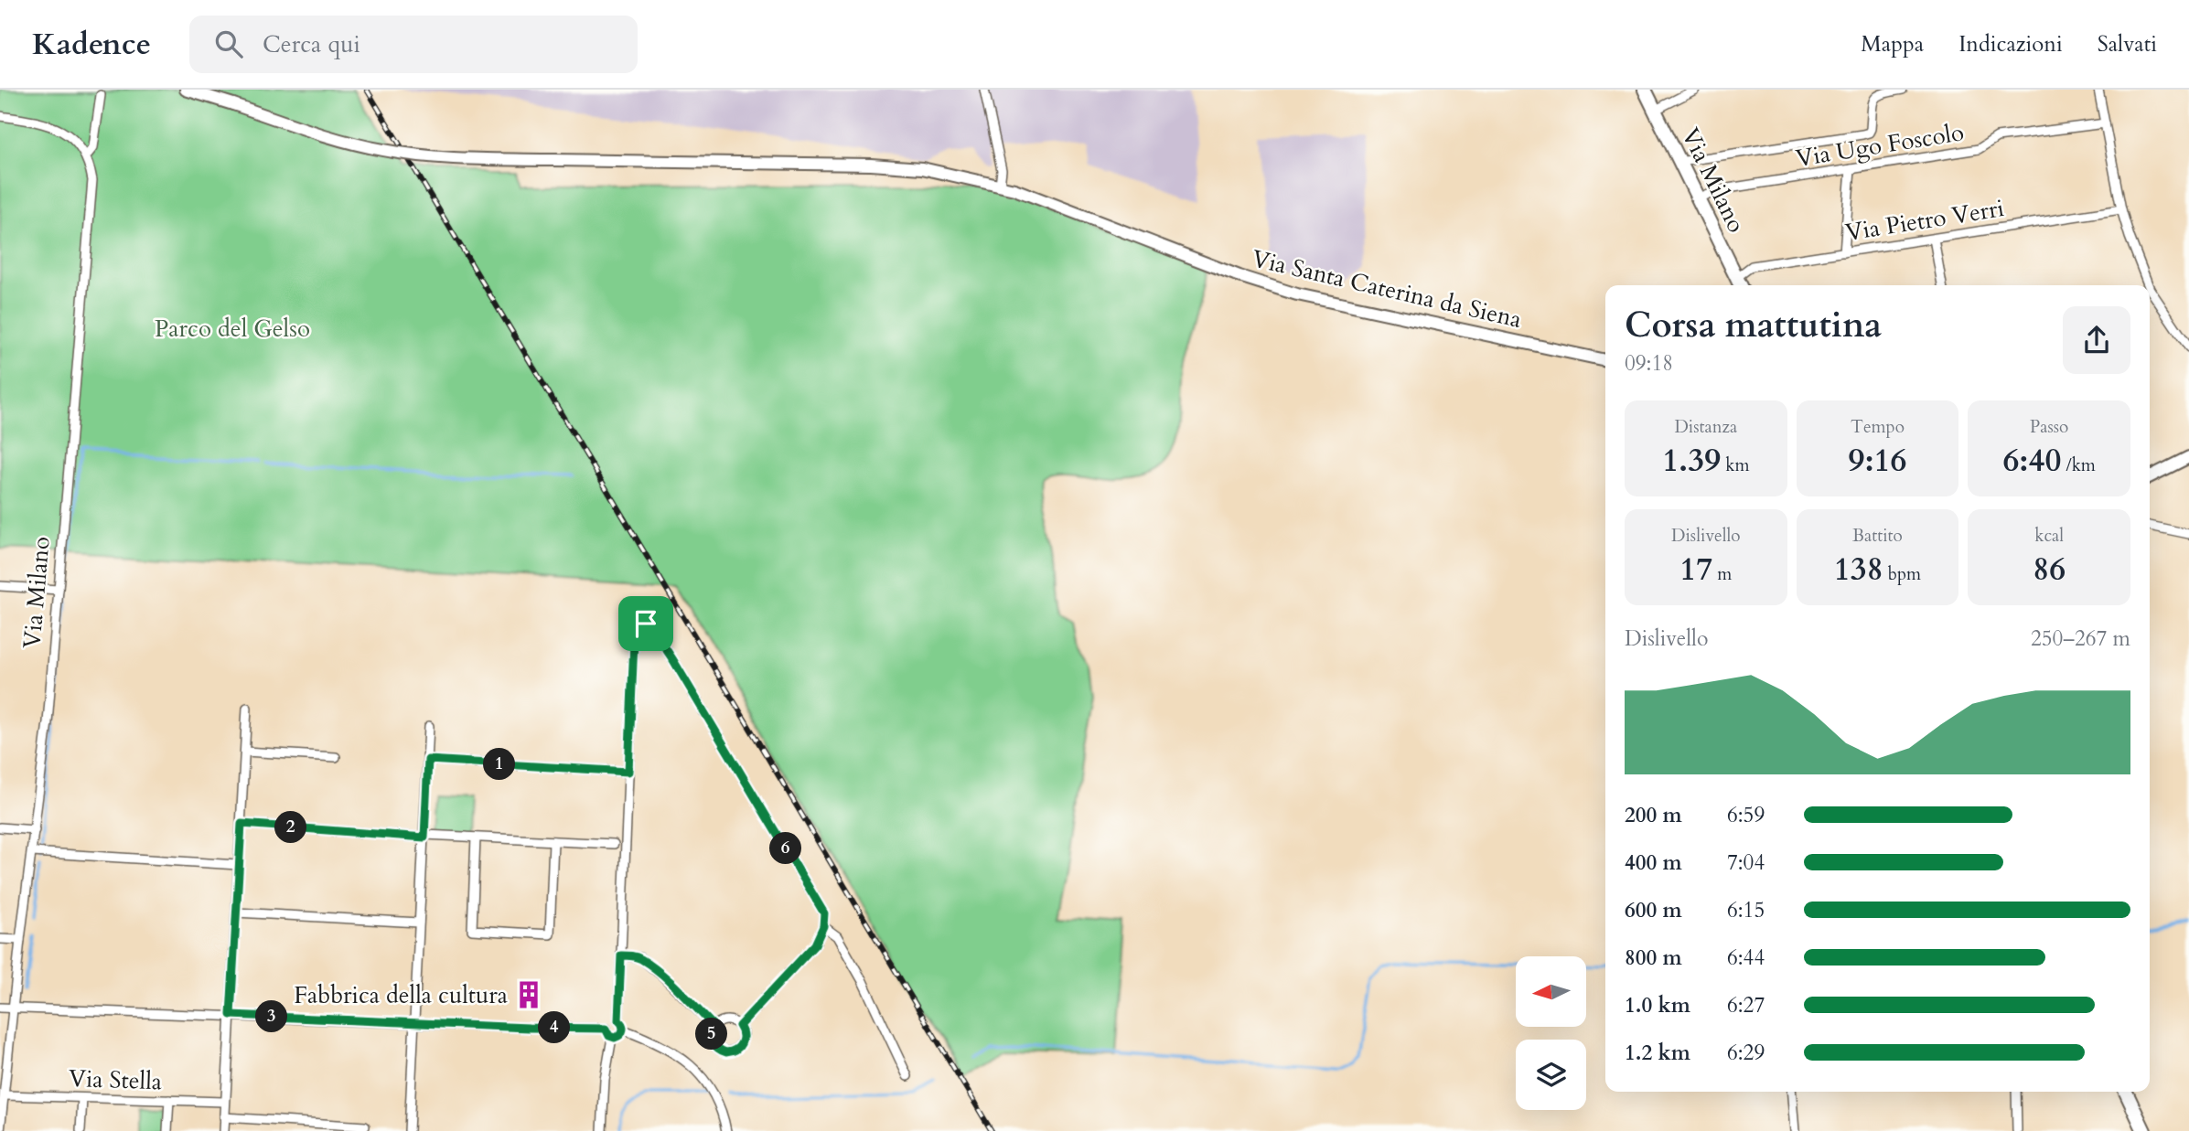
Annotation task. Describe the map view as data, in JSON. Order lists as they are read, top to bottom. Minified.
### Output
{"streets":{"main road":["Via Milano"],"street":["Via Ugo Foscolo","Via Pietro Verri","Via Santa Caterina da Siena","Via Stella"]},"crossings":[["Via Ugo Foscolo","Via Milano"],["Via Milano","Via Pietro Verri"],["Via Milano","Via Stella"]],"parks":["Parco del Gelso"],"places":{"building":["Fabbrica della cultura"]},"north":"left","page":{"header":"Kadence","search":"Cerca qui","nav":["Mappa","Indicazioni","Salvati"],"heading":["Corsa mattutina","09:18"],"stats":[["Distanza","1.39 km"],["Tempo","9:16"],["Passo","6:40 /km"],["Dislivello","17 m"],["Battito","138 bpm"],["kcal","86"]],"chart":["Dislivello","250–267 m"],"pins":["1","2","6","3","4","5"],"list":[{"name":"200 m","note":"6:59"},{"name":"400 m","note":"7:04"},{"name":"600 m","note":"6:15"},{"name":"800 m","note":"6:44"},{"name":"1.0 km","note":"6:27"},{"name":"1.2 km","note":"6:29"}]}}
